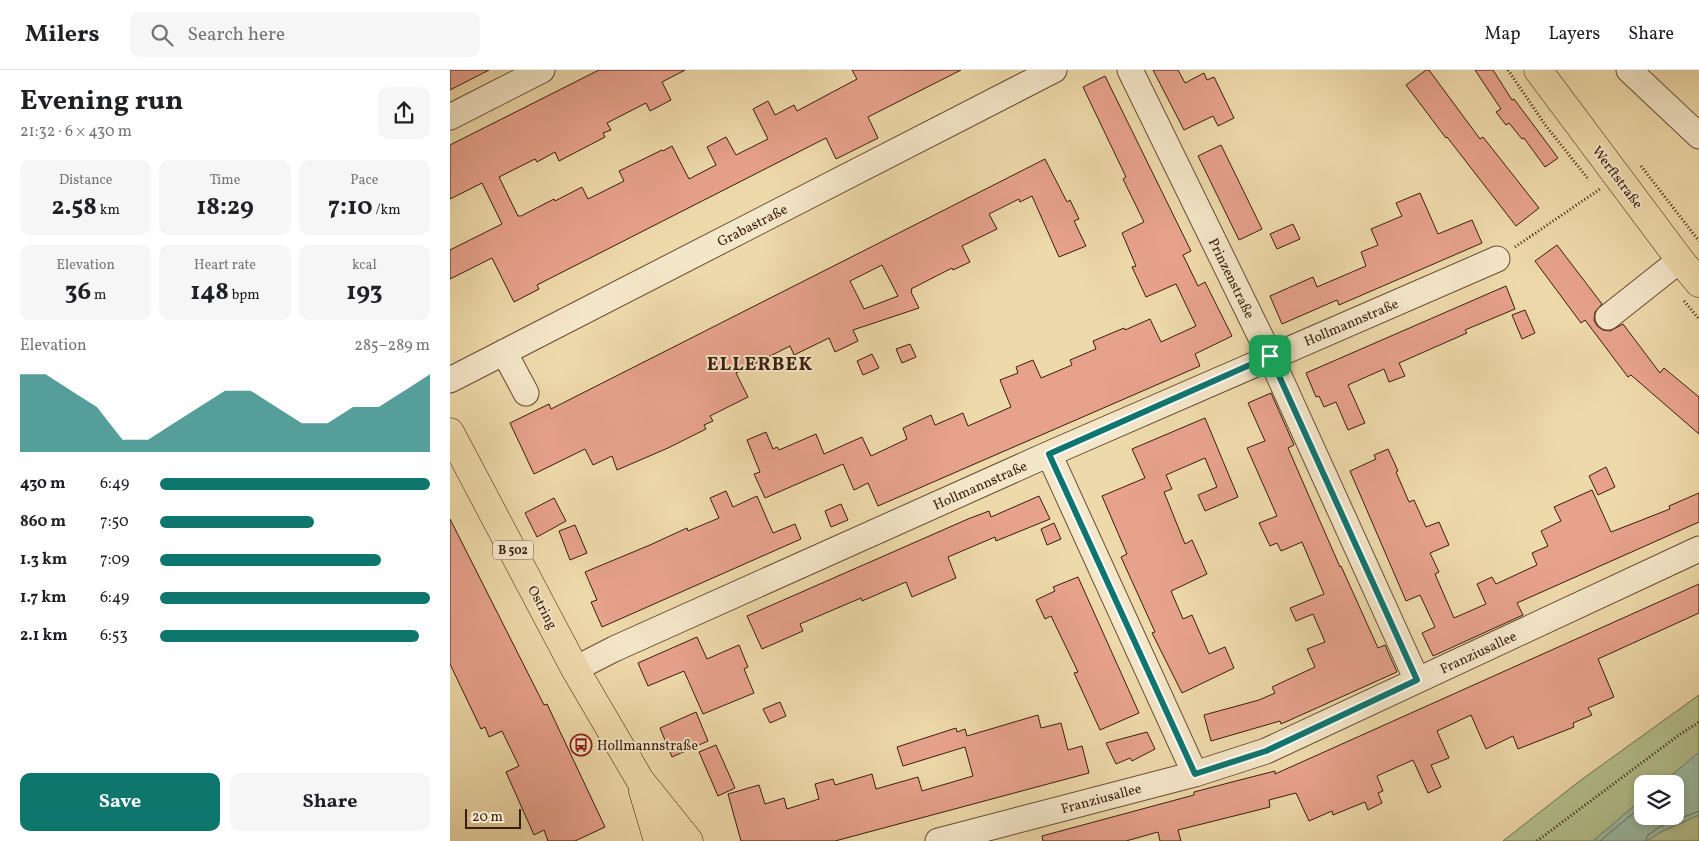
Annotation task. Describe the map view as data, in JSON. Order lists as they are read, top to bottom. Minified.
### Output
{"streets":{"main road":["Werftstraße","B 502","Ostring"],"street":["Grabastraße","Prinzenstraße","Hollmannstraße","Franziusallee"]},"crossings":[["Prinzenstraße","Hollmannstraße"],["Prinzenstraße","Franziusallee"],["Hollmannstraße","Ostring"]],"districts":["ELLERBEK"],"places":{"bus stop":["Hollmannstraße"]},"scale_bar":"20 m","page":{"header":"Milers","search":"Search here","nav":["Map","Layers","Share"],"heading":["Evening run","21:32 · 6 × 430 m"],"stats":[["Distance","2.58 km"],["Time","18:29"],["Pace","7:10 /km"],["Elevation","36 m"],["Heart rate","148 bpm"],["kcal","193"]],"chart":["Elevation","285–289 m"],"list":[{"name":"430 m","note":"6:49"},{"name":"860 m","note":"7:50"},{"name":"1.3 km","note":"7:09"},{"name":"1.7 km","note":"6:49"},{"name":"2.1 km","note":"6:53"}],"buttons":["Save","Share"],"scale":"20 m"}}
